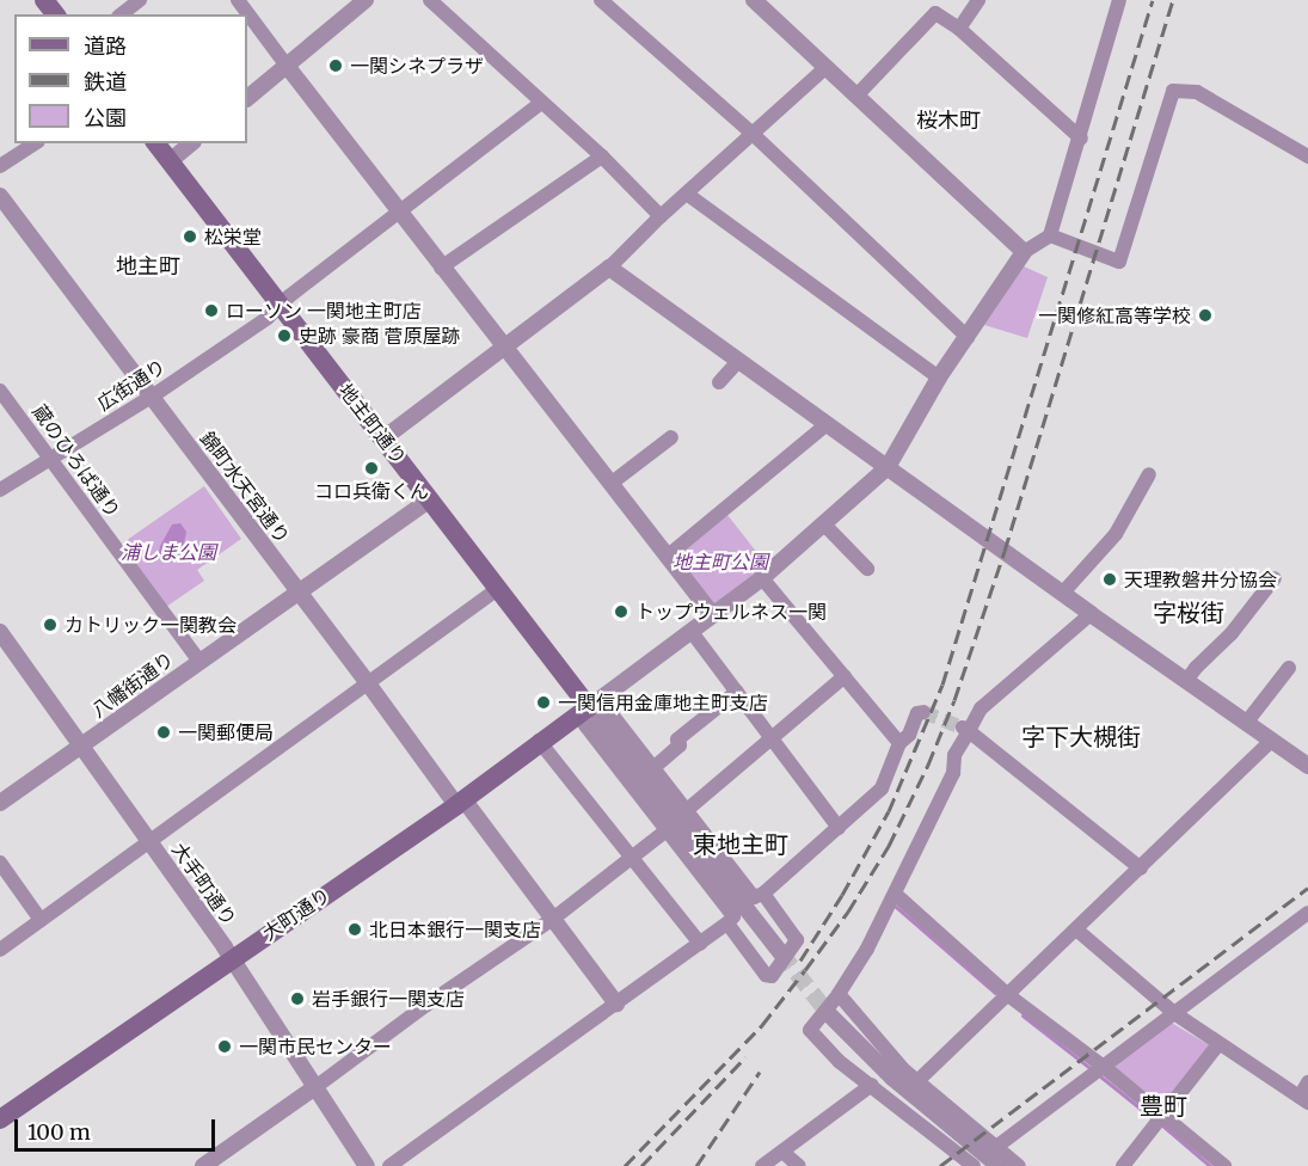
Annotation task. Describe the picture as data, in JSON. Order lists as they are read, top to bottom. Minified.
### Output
{"streets":{"main road":["地主町通り","大町通り"],"street":["広街通り","蔵のひろば通り","錦町水天宮通り","八幡街通り","大手町通り"]},"crossings":[["広街通り","地主町通り"],["広街通り","蔵のひろば通り"],["広街通り","錦町水天宮通り"],["地主町通り","八幡街通り"],["地主町通り","大町通り"],["蔵のひろば通り","八幡街通り"],["錦町水天宮通り","八幡街通り"],["錦町水天宮通り","大町通り"],["八幡街通り","大手町通り"],["大手町通り","大町通り"]],"districts":["桜木町","地主町","字桜街","字下大槻街","東地主町","豊町"],"parks":["浦しま公園","地主町公園"],"places":["一関シネプラザ","松栄堂","ローソン 一関地主町店","一関修紅高等学校","史跡 豪商 菅原屋跡","コロ兵衛くん","天理教磐井分協会","トップウェルネス一関","カトリック一関教会","一関信用金庫地主町支店","一関郵便局","北日本銀行一関支店","岩手銀行一関支店","一関市民センター"],"legend":["道路","鉄道","公園"],"scale_bar":"100 m"}
